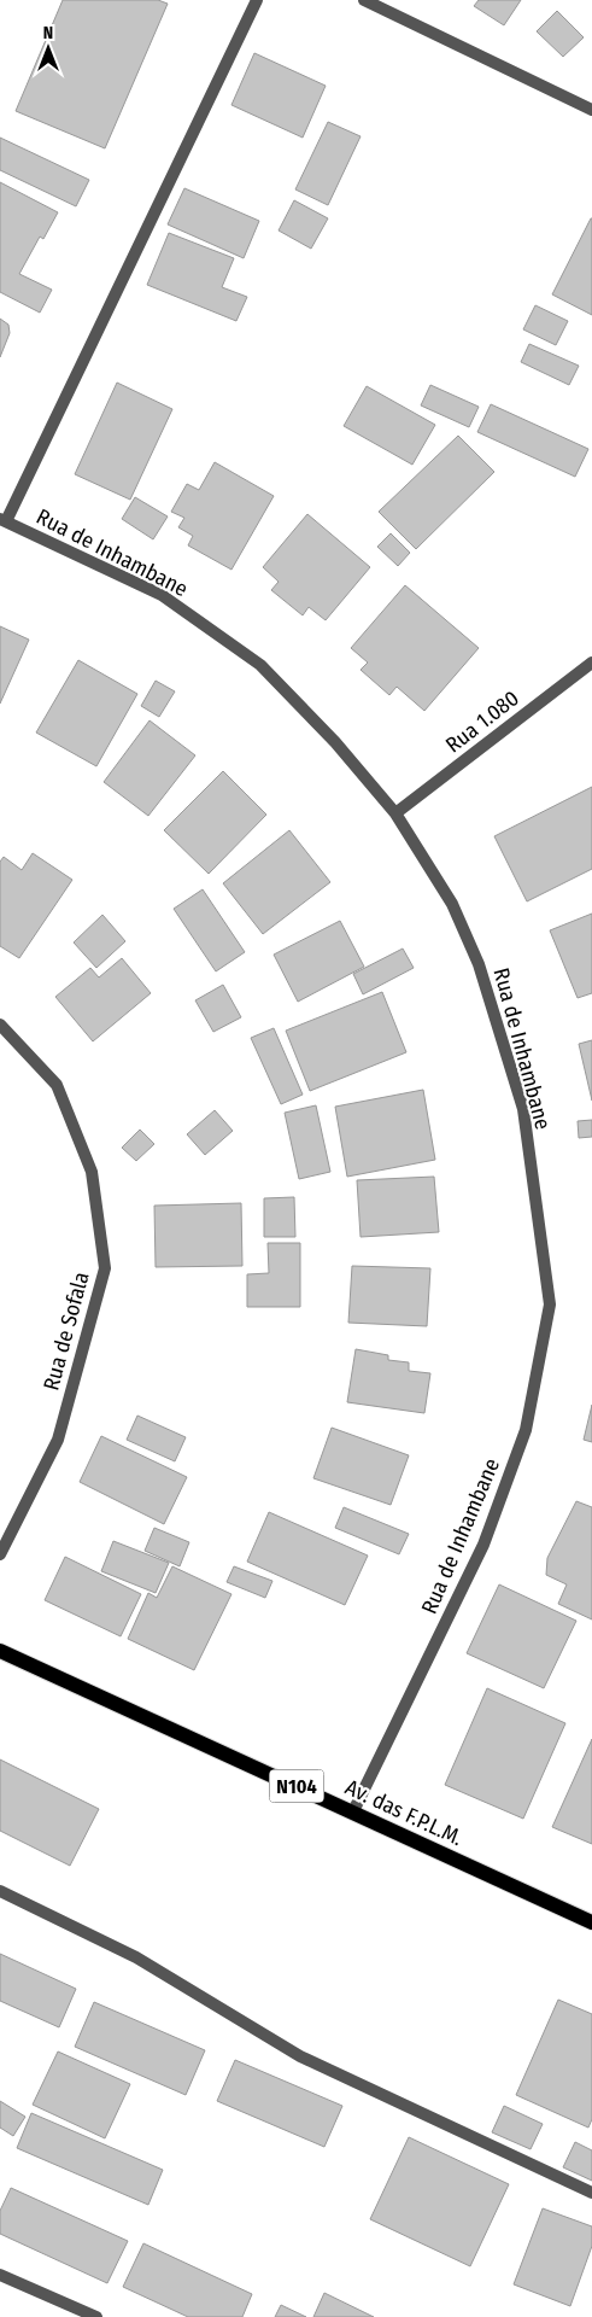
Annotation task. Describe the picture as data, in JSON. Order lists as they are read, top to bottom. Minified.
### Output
{"streets":{"main road":["N104","Av. das F.P.L.M."],"street":["Rua de Inhambane","Rua 1.080","Rua de Sofala"]},"crossings":[["Rua de Inhambane","Rua 1.080"],["Rua de Inhambane","Av. das F.P.L.M."]],"north":"top"}
